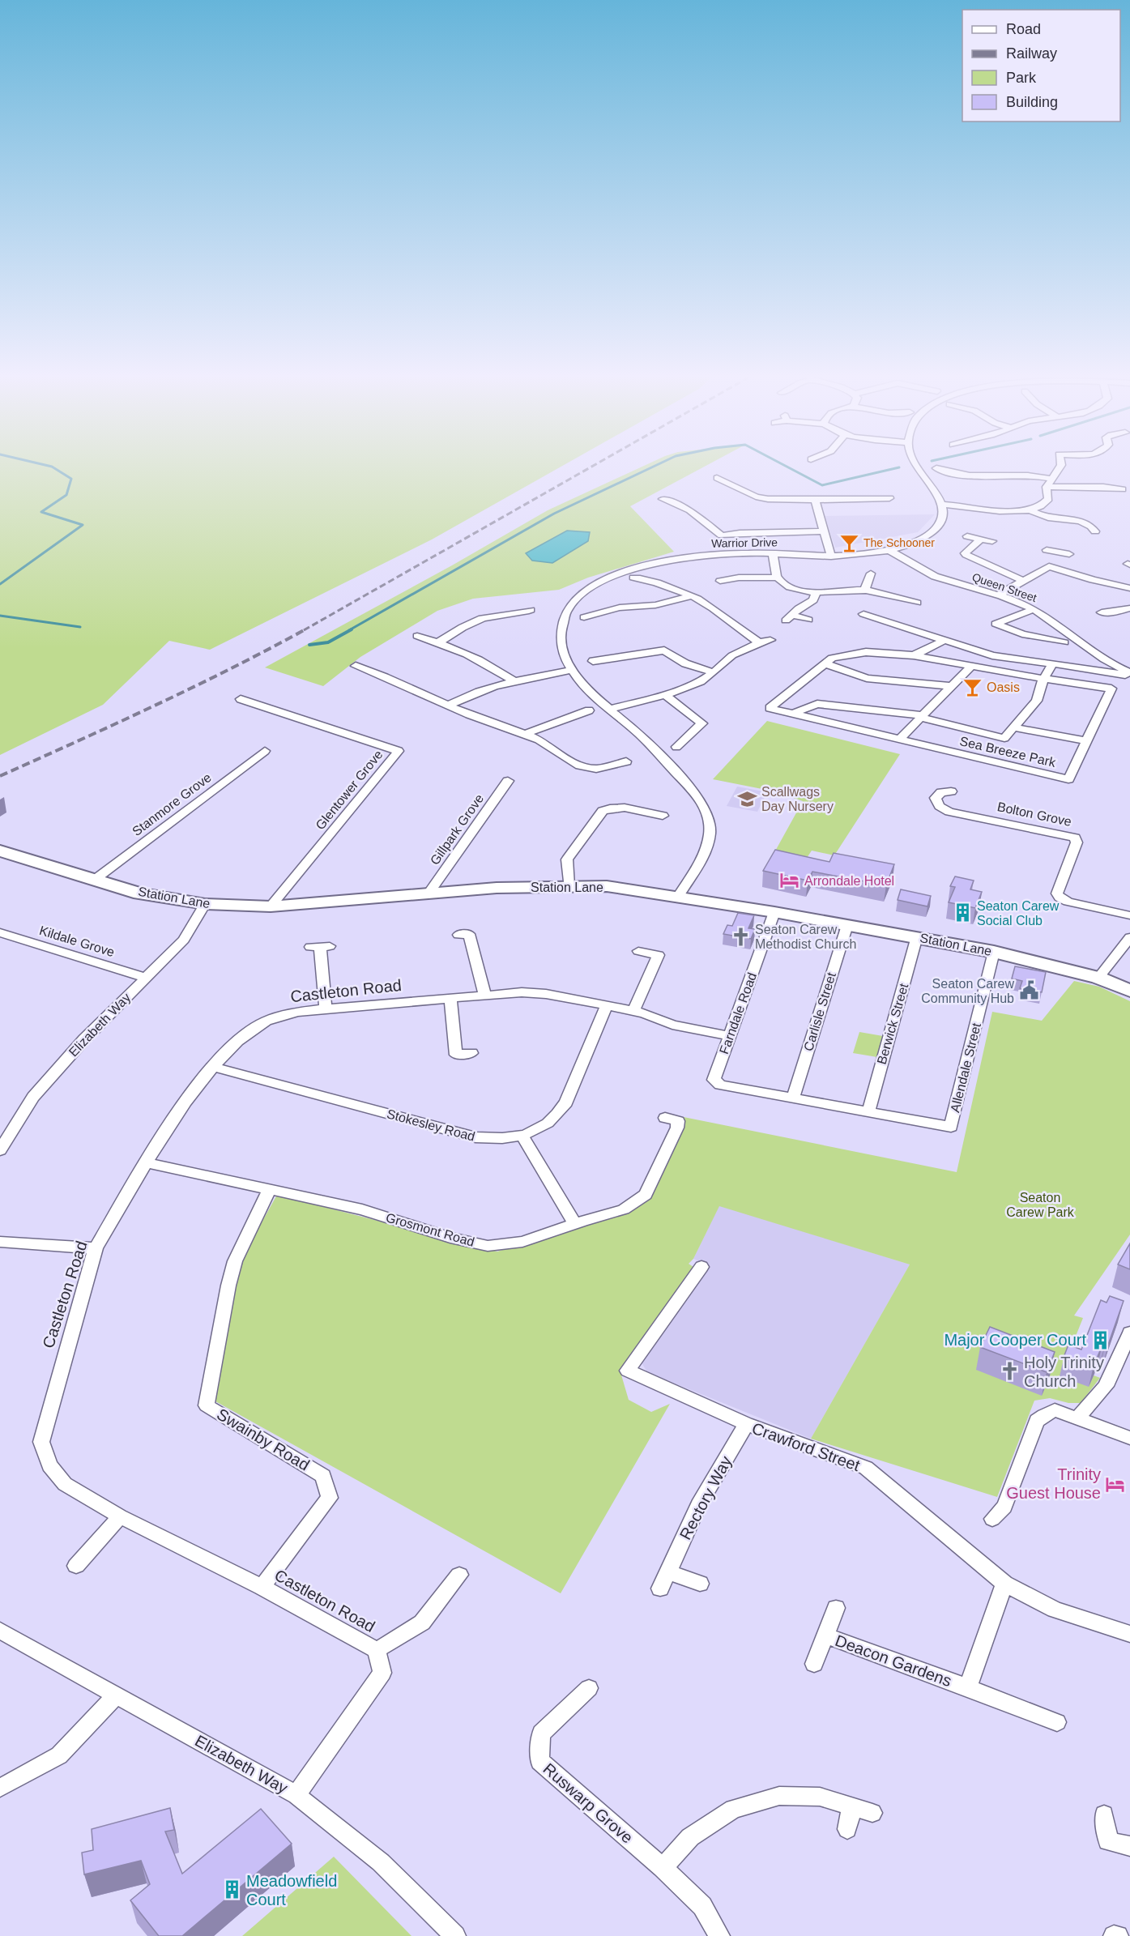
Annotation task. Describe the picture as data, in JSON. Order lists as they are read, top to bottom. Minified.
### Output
{"streets":{"main road":["Station Lane"],"street":["Warrior Drive","Queen Street","Sea Breeze Park","Glentower Grove","Stanmore Grove","Bolton Grove","Gillpark Grove","Kildale Grove","Castleton Road","Carlisle Street","Farndale Road","Berwick Street","Elizabeth Way","Allendale Street","Stokesley Road","Grosmont Road","Swainby Road","Crawford Street","Rectory Way","Deacon Gardens","Ruswarp Grove"]},"crossings":[["Warrior Drive","Queen Street"],["Warrior Drive","Station Lane"],["Glentower Grove","Station Lane"],["Stanmore Grove","Station Lane"],["Gillpark Grove","Station Lane"],["Station Lane","Carlisle Street"],["Station Lane","Farndale Road"],["Station Lane","Berwick Street"],["Station Lane","Elizabeth Way"],["Station Lane","Allendale Street"],["Kildale Grove","Elizabeth Way"],["Castleton Road","Farndale Road"],["Castleton Road","Elizabeth Way"],["Castleton Road","Stokesley Road"],["Castleton Road","Grosmont Road"],["Castleton Road","Swainby Road"],["Carlisle Street","Farndale Road"],["Berwick Street","Allendale Street"],["Grosmont Road","Swainby Road"],["Crawford Street","Rectory Way"],["Crawford Street","Deacon Gardens"]],"parks":["Seaton Carew Park"],"places":{"bar":["The Schooner","Oasis"],"school or university":["Scallwags Day Nursery"],"hotel":["Arrondale Hotel","Trinity Guest House"],"building":["Seaton Carew Social Club","Major Cooper Court","Meadowfield Court"],"church":["Seaton Carew Methodist Church","Holy Trinity Church"],"public building":["Seaton Carew Community Hub"]},"legend":["Road","Railway","Park","Building"]}
